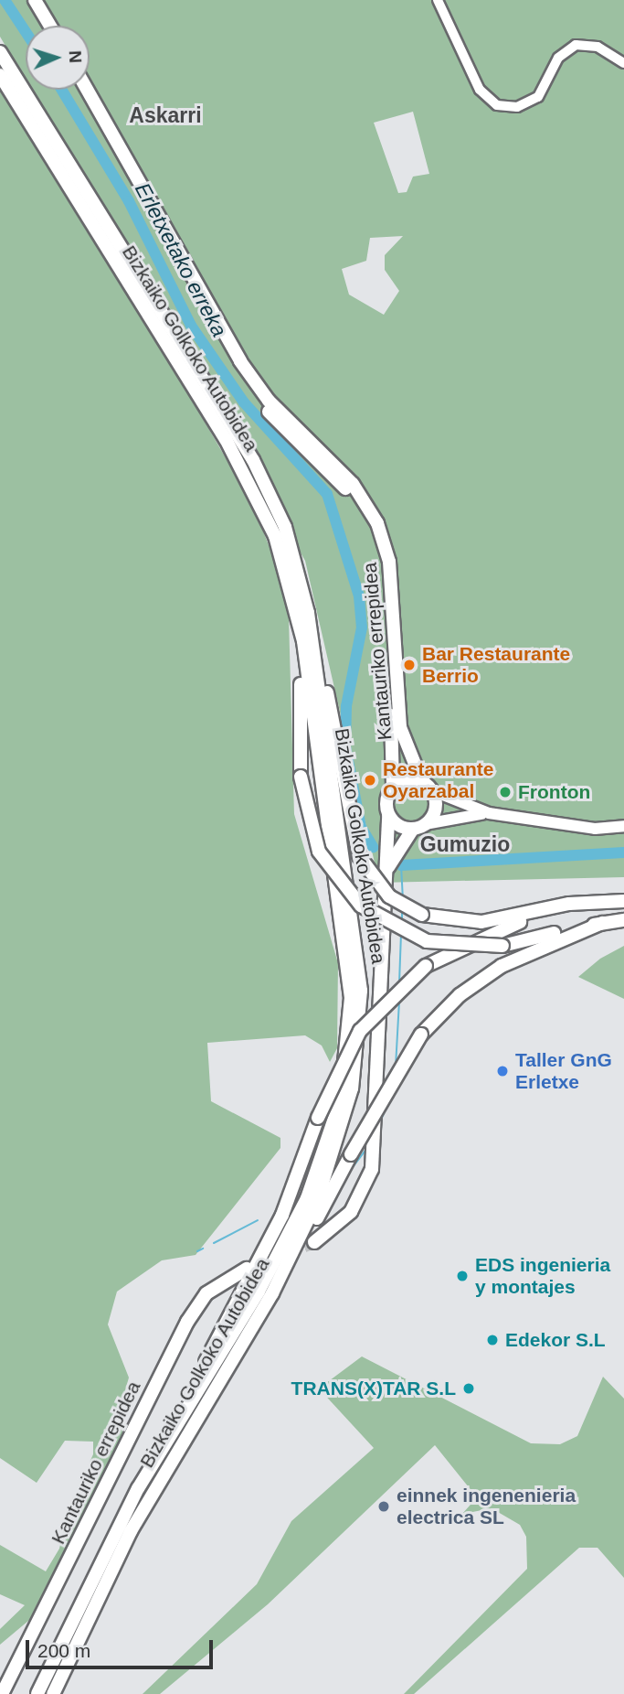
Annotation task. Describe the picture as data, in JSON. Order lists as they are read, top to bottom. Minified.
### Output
{"streets":{"highway":["Bizkaiko Golkoko Autobidea","Kantauriko errepidea"]},"districts":["Askarri","Gumuzio"],"water":["Erletxetako erreka"],"places":["Bar Restaurante Berrio","Restaurante Oyarzabal","Fronton","Taller GnG Erletxe","EDS ingenieria y montajes","Edekor S.L","TRANS(X)TAR S.L","einnek ingenenieria electrica SL"],"scale_bar":"200 m","north":"right"}
